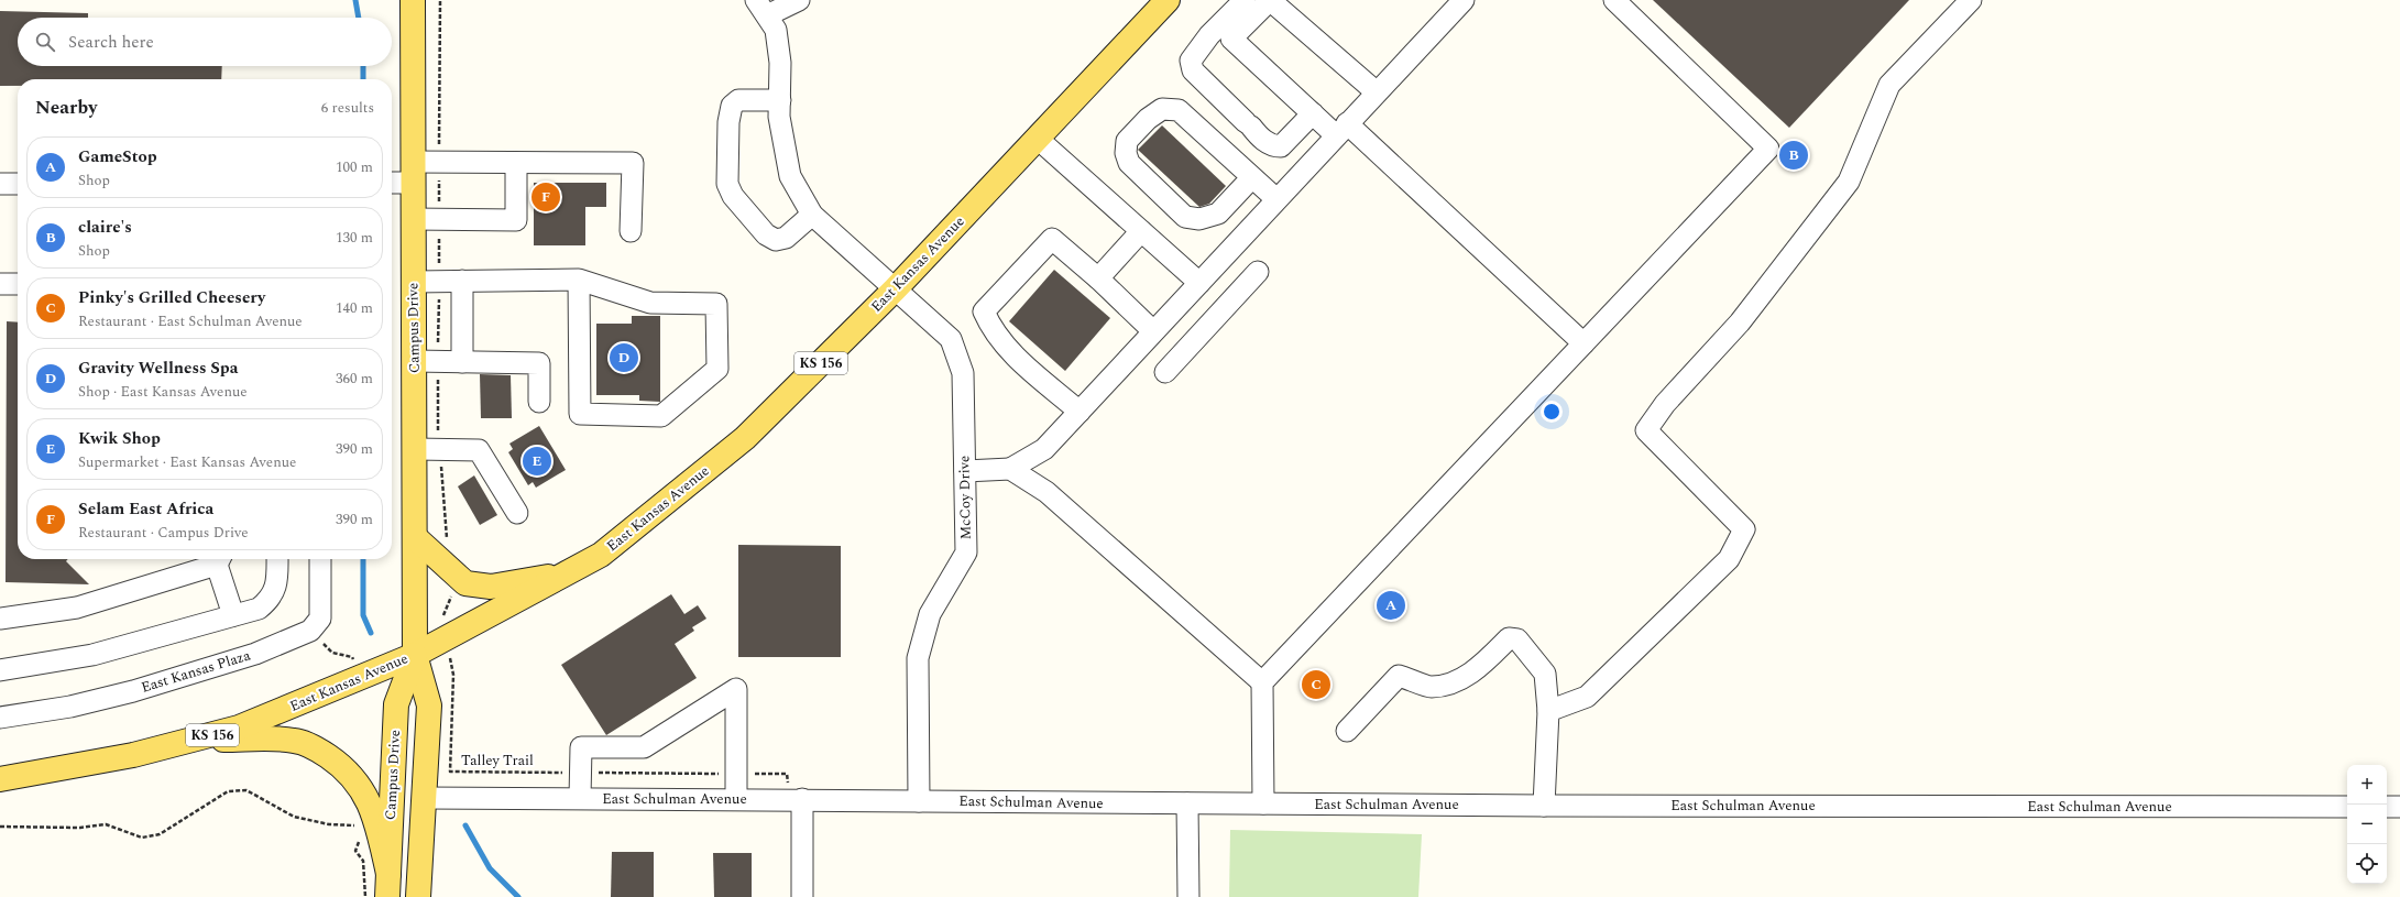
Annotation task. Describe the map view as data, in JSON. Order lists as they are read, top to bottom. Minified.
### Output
{"streets":{"main road":["East Kansas Avenue","Campus Drive","KS 156"],"street":["McCoy Drive","East Kansas Plaza","East Schulman Avenue"],"path":["Talley Trail"]},"crossings":[["East Kansas Avenue","Campus Drive"],["East Kansas Avenue","McCoy Drive"],["Campus Drive","East Schulman Avenue"],["McCoy Drive","East Schulman Avenue"]],"page":{"search":"Search here","heading":["Nearby","6 results"],"list":[{"mark":"A","name":"GameStop","note":"Shop","value":"100 m"},{"mark":"B","name":"claire's","note":"Shop","value":"130 m"},{"mark":"C","name":"Pinky's Grilled Cheesery","note":"Restaurant · East Schulman Avenue","value":"140 m"},{"mark":"D","name":"Gravity Wellness Spa","note":"Shop · East Kansas Avenue","value":"360 m"},{"mark":"E","name":"Kwik Shop","note":"Supermarket · East Kansas Avenue","value":"390 m"},{"mark":"F","name":"Selam East Africa","note":"Restaurant · Campus Drive","value":"390 m"}],"pins":["B","F","D","E","A","C"],"map_buttons":["+","−"]}}
